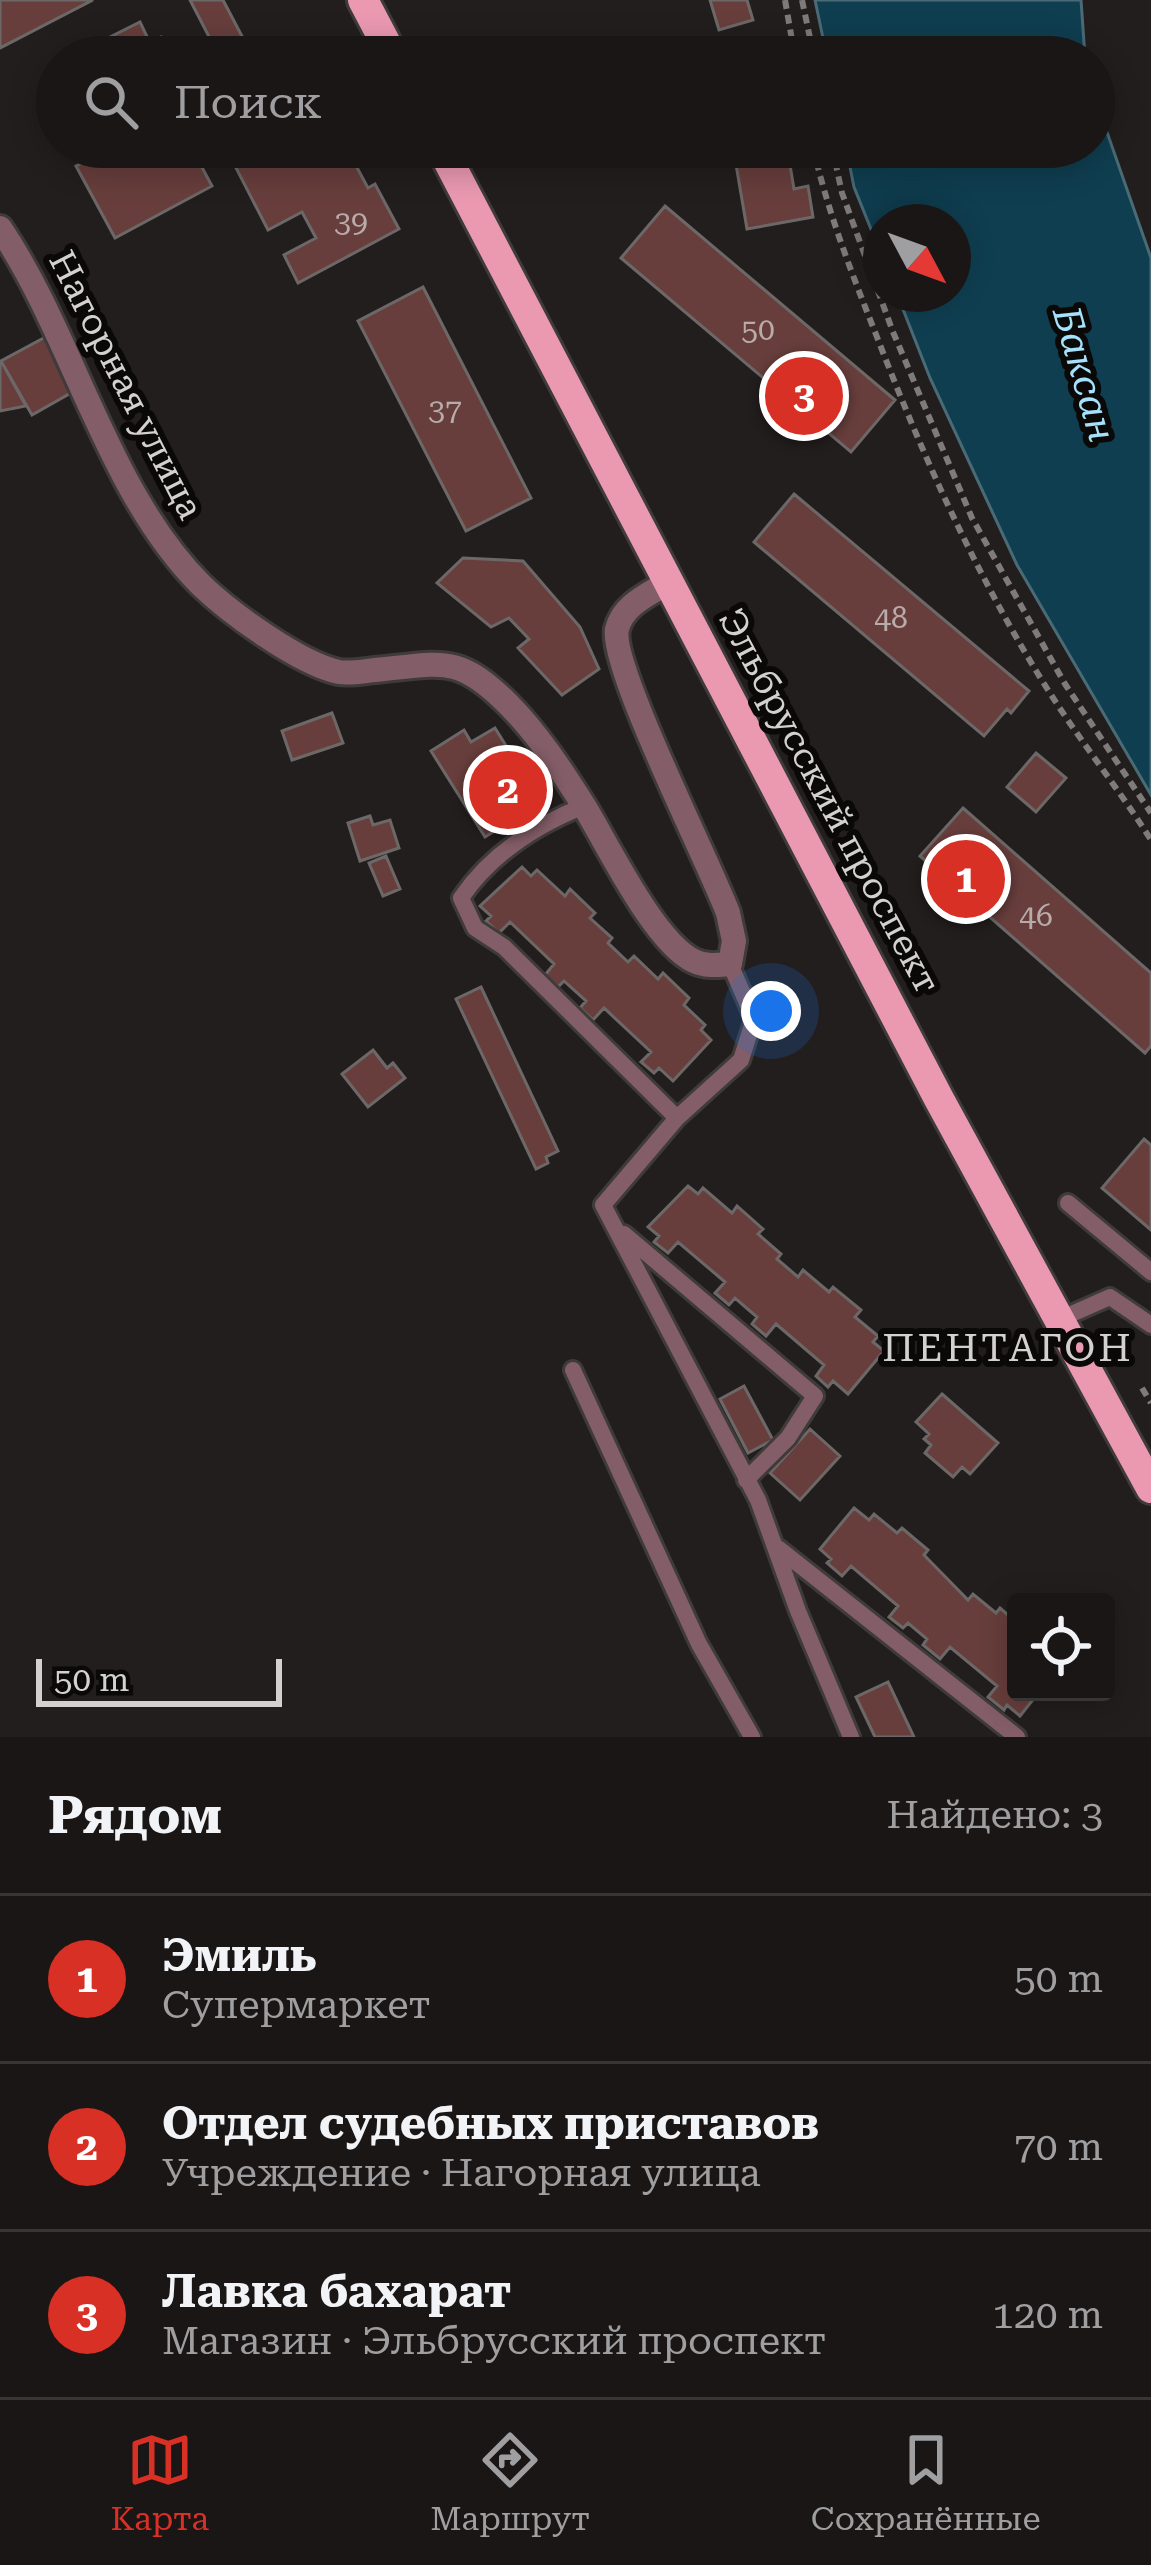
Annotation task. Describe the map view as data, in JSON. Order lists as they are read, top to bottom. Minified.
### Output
{"streets":{"main road":["Эльбрусский проспект"],"street":["Нагорная улица"]},"districts":["ПЕНТАГОН"],"water":["Баксан"],"house_numbers":["39","50","37","48","46"],"scale_bar":"50 m","north":"bottom right","page":{"search":"Поиск","pins":["3","2","1"],"scale":"50 m","heading":["Рядом","Найдено: 3"],"list":[{"mark":"1","name":"Эмиль","note":"Супермаркет","value":"50 m"},{"mark":"2","name":"Отдел судебных приставов","note":"Учреждение · Нагорная улица","value":"70 m"},{"mark":"3","name":"Лавка бахарат","note":"Магазин · Эльбрусский проспект","value":"120 m"}],"nav":["Карта","Маршрут","Сохранённые"]}}
